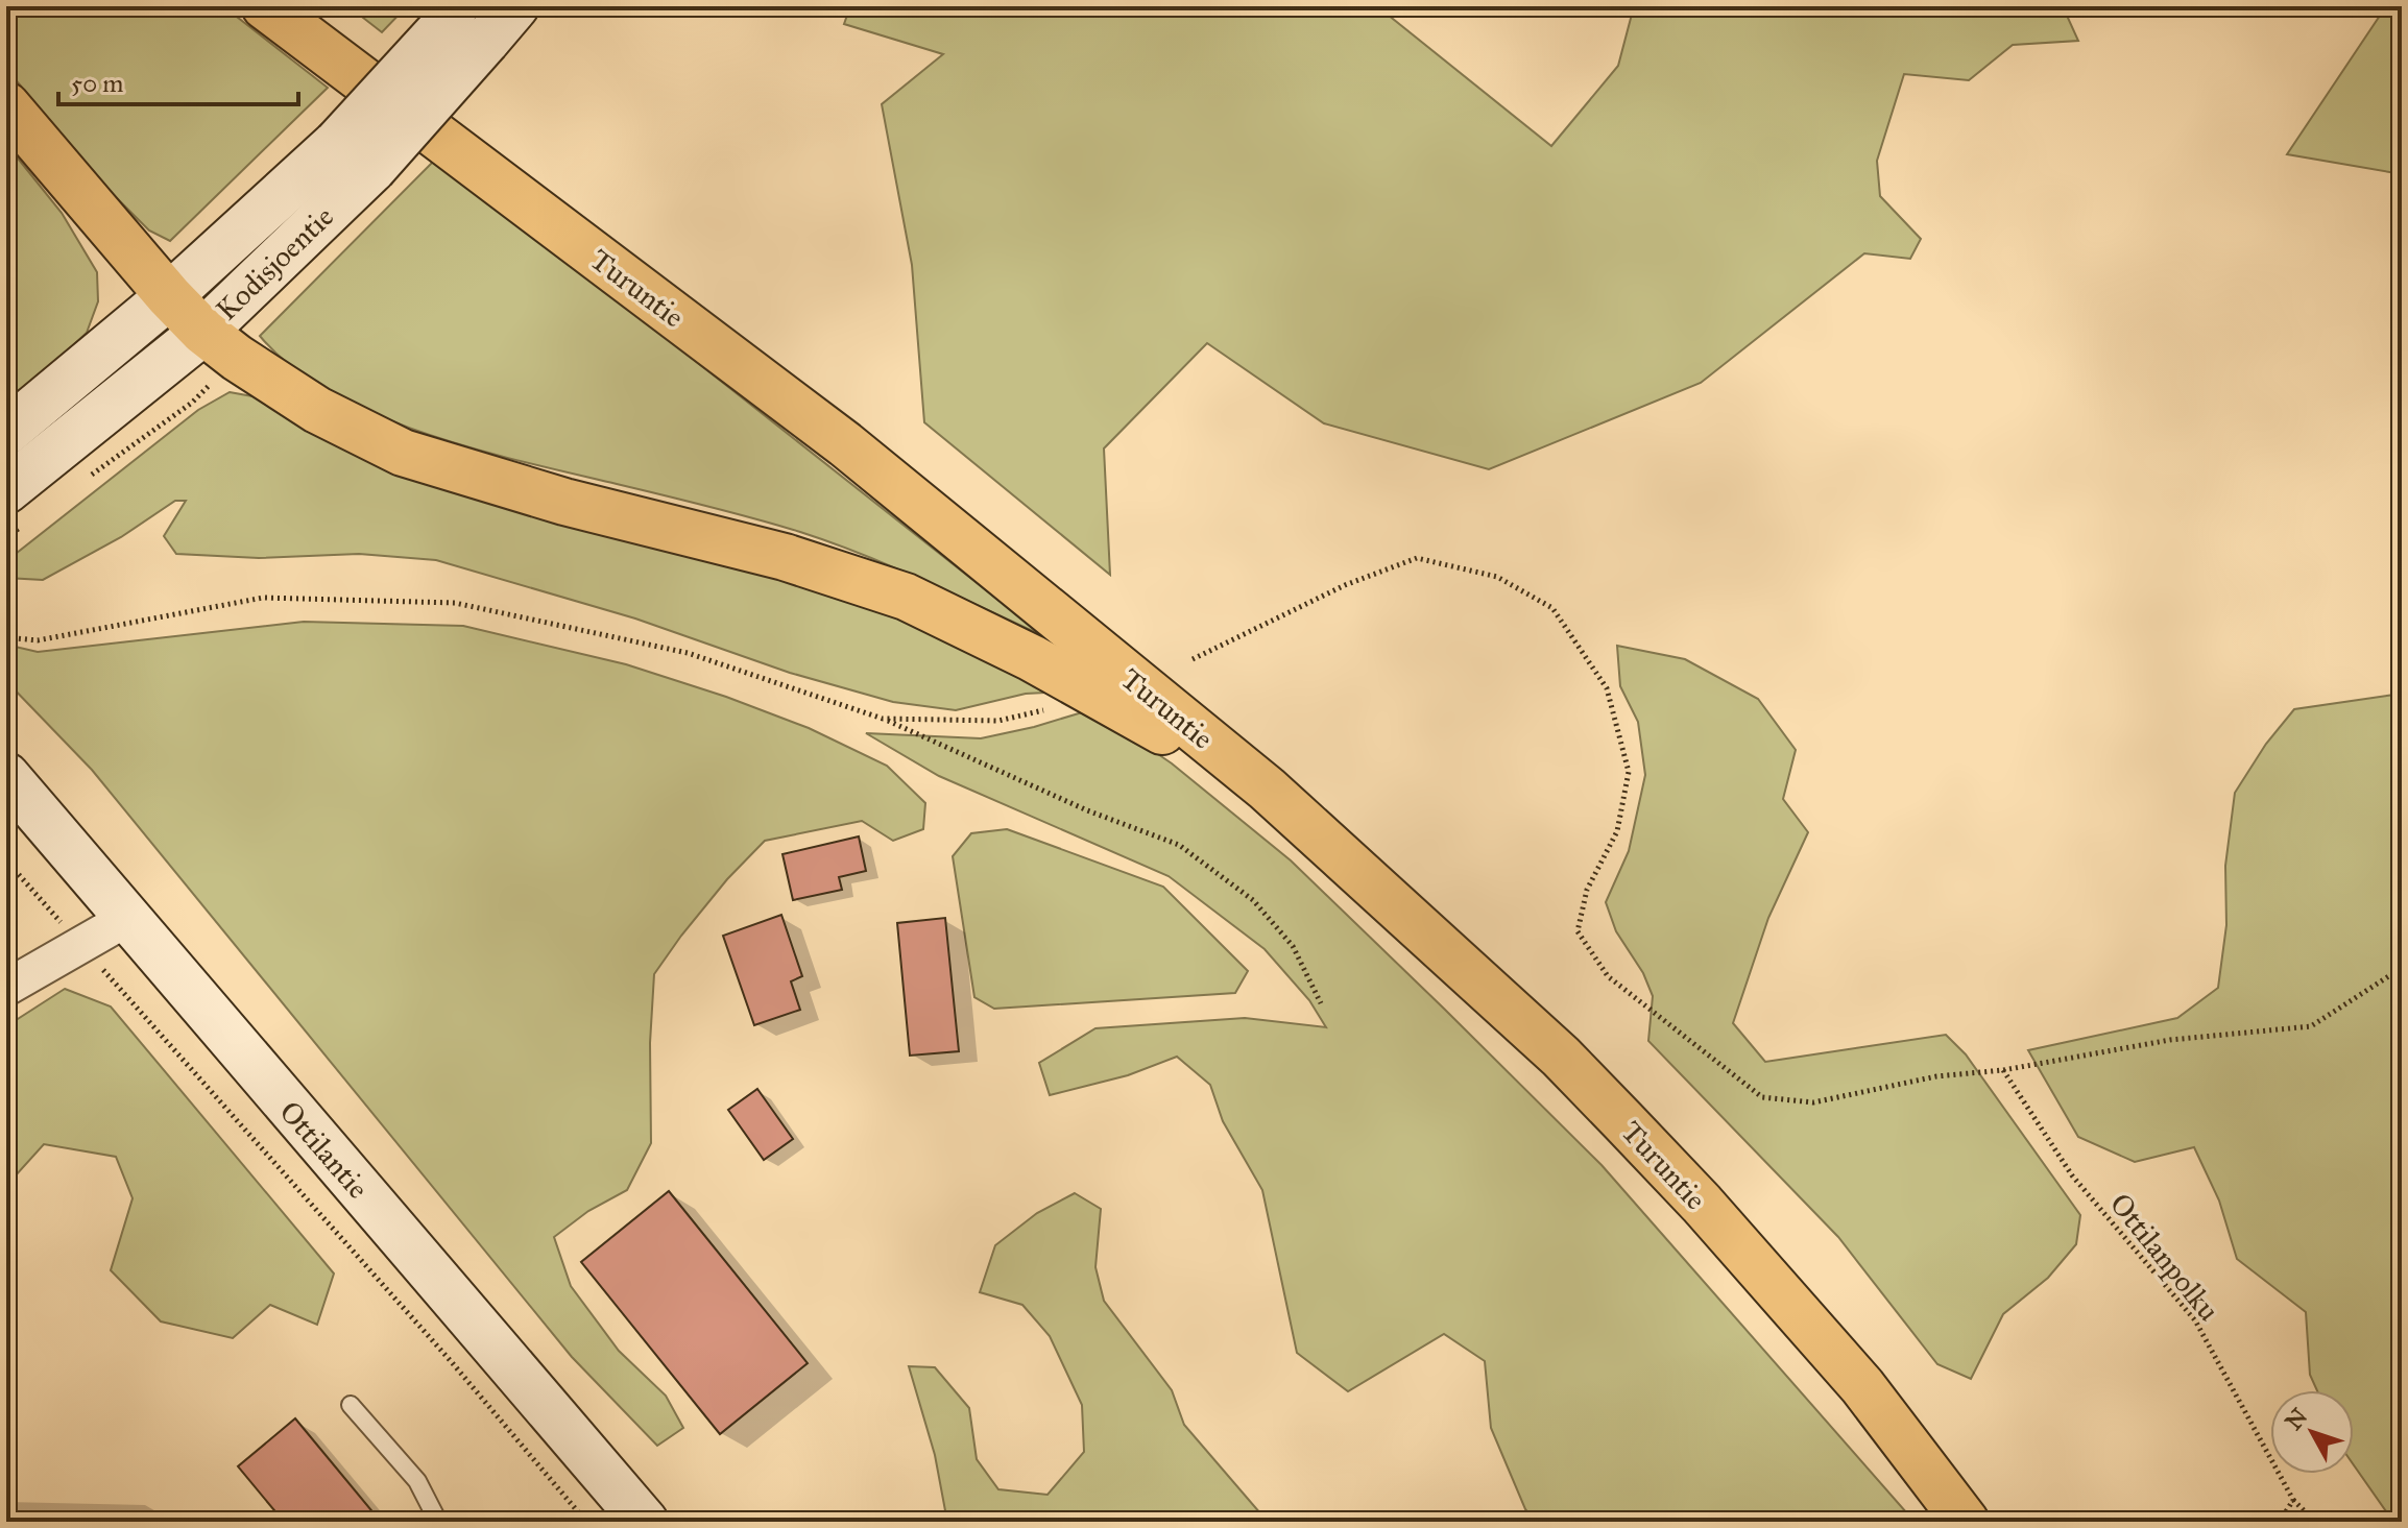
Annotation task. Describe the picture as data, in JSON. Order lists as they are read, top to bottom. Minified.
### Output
{"streets":{"highway":["Turuntie"],"main road":["Kodisjoentie","Ottilantie"],"path":["Ottilanpolku"]},"scale_bar":"50 m","north":"top left"}
